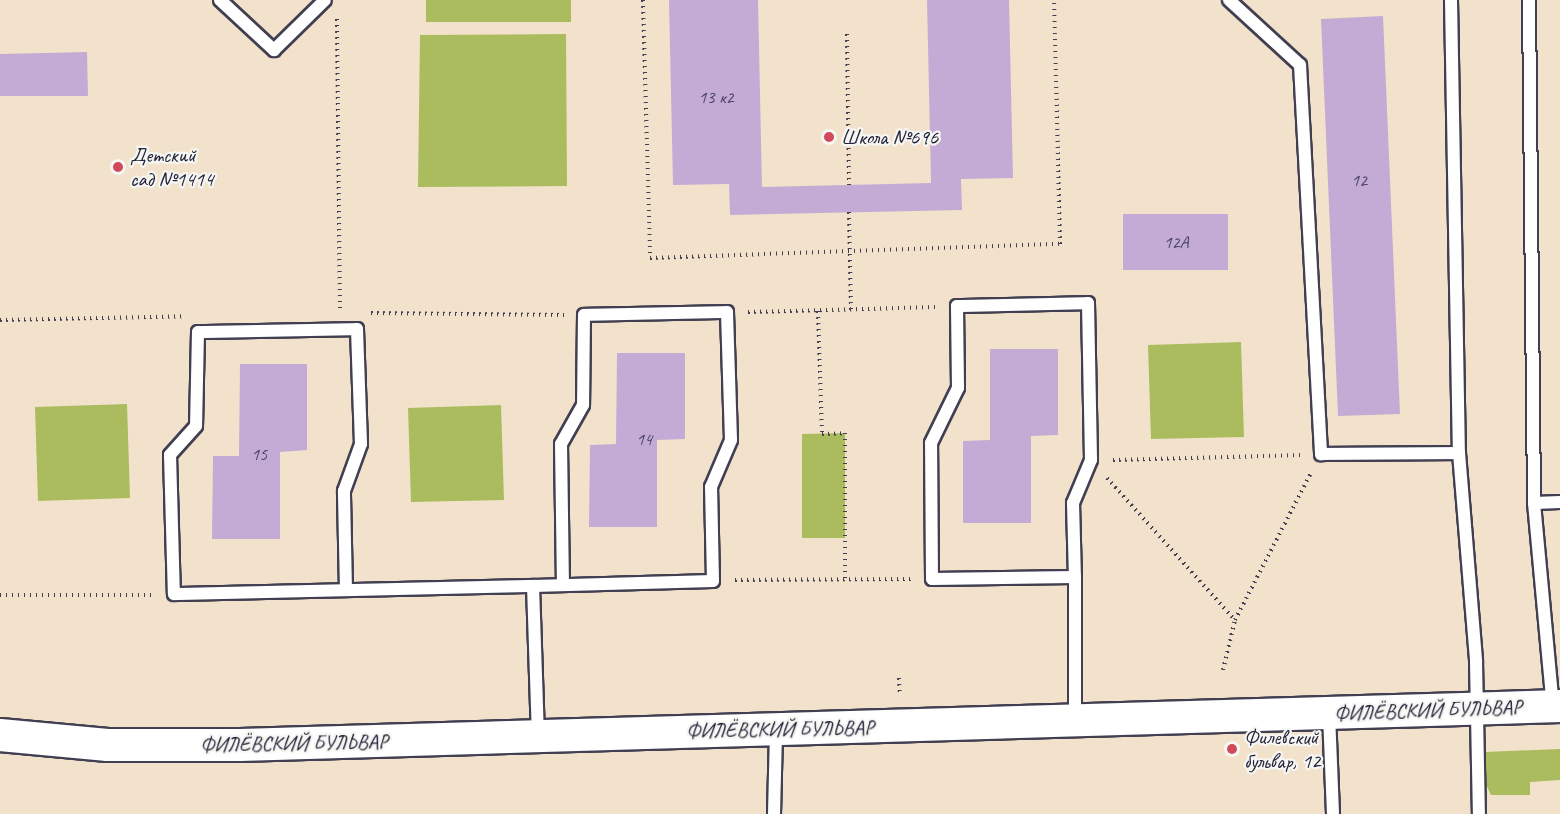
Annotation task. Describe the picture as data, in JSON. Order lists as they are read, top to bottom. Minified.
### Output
{"streets":{"street":["ФИЛЁВСКИЙ БУЛЬВАР"]},"places":["Школа №696","Детский сад №1414","Филевский бульвар, 12"],"house_numbers":["13 к2","12","12А","14","15"]}
